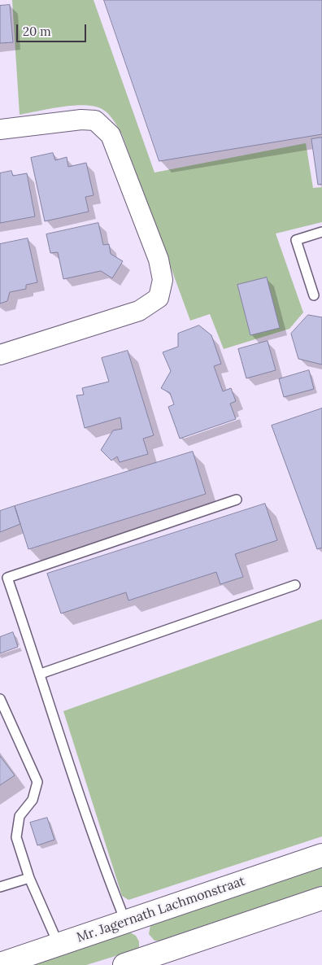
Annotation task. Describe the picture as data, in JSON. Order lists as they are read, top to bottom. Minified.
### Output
{"streets":{"main road":["Mr. Jagernath Lachmonstraat"]},"scale_bar":"20 m"}
